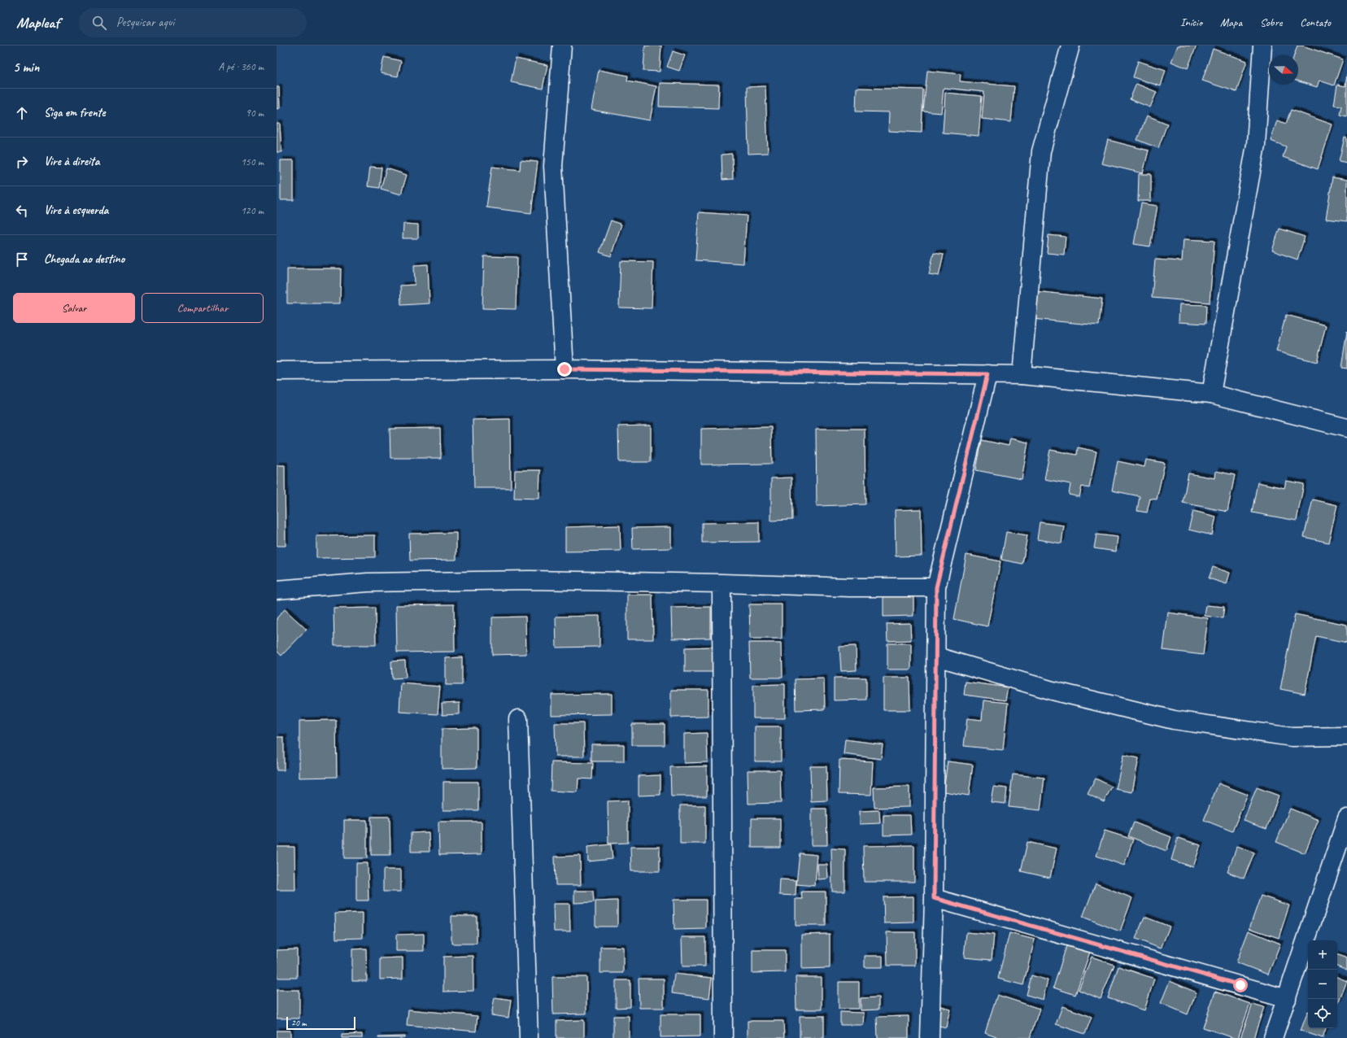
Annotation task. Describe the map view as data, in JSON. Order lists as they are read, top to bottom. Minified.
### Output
{"scale_bar":"20 m","north":"right","page":{"header":"Mapleaf","search":"Pesquisar aqui","nav":["Início","Mapa","Sobre","Contato"],"heading":["5 min","A pé · 360 m"],"list":[["Siga em frente","90 m"],["Vire à direita","150 m"],["Vire à esquerda","120 m"],"Chegada ao destino"],"buttons":["Salvar","Compartilhar"],"map_buttons":["+","−"],"scale":"20 m"}}
